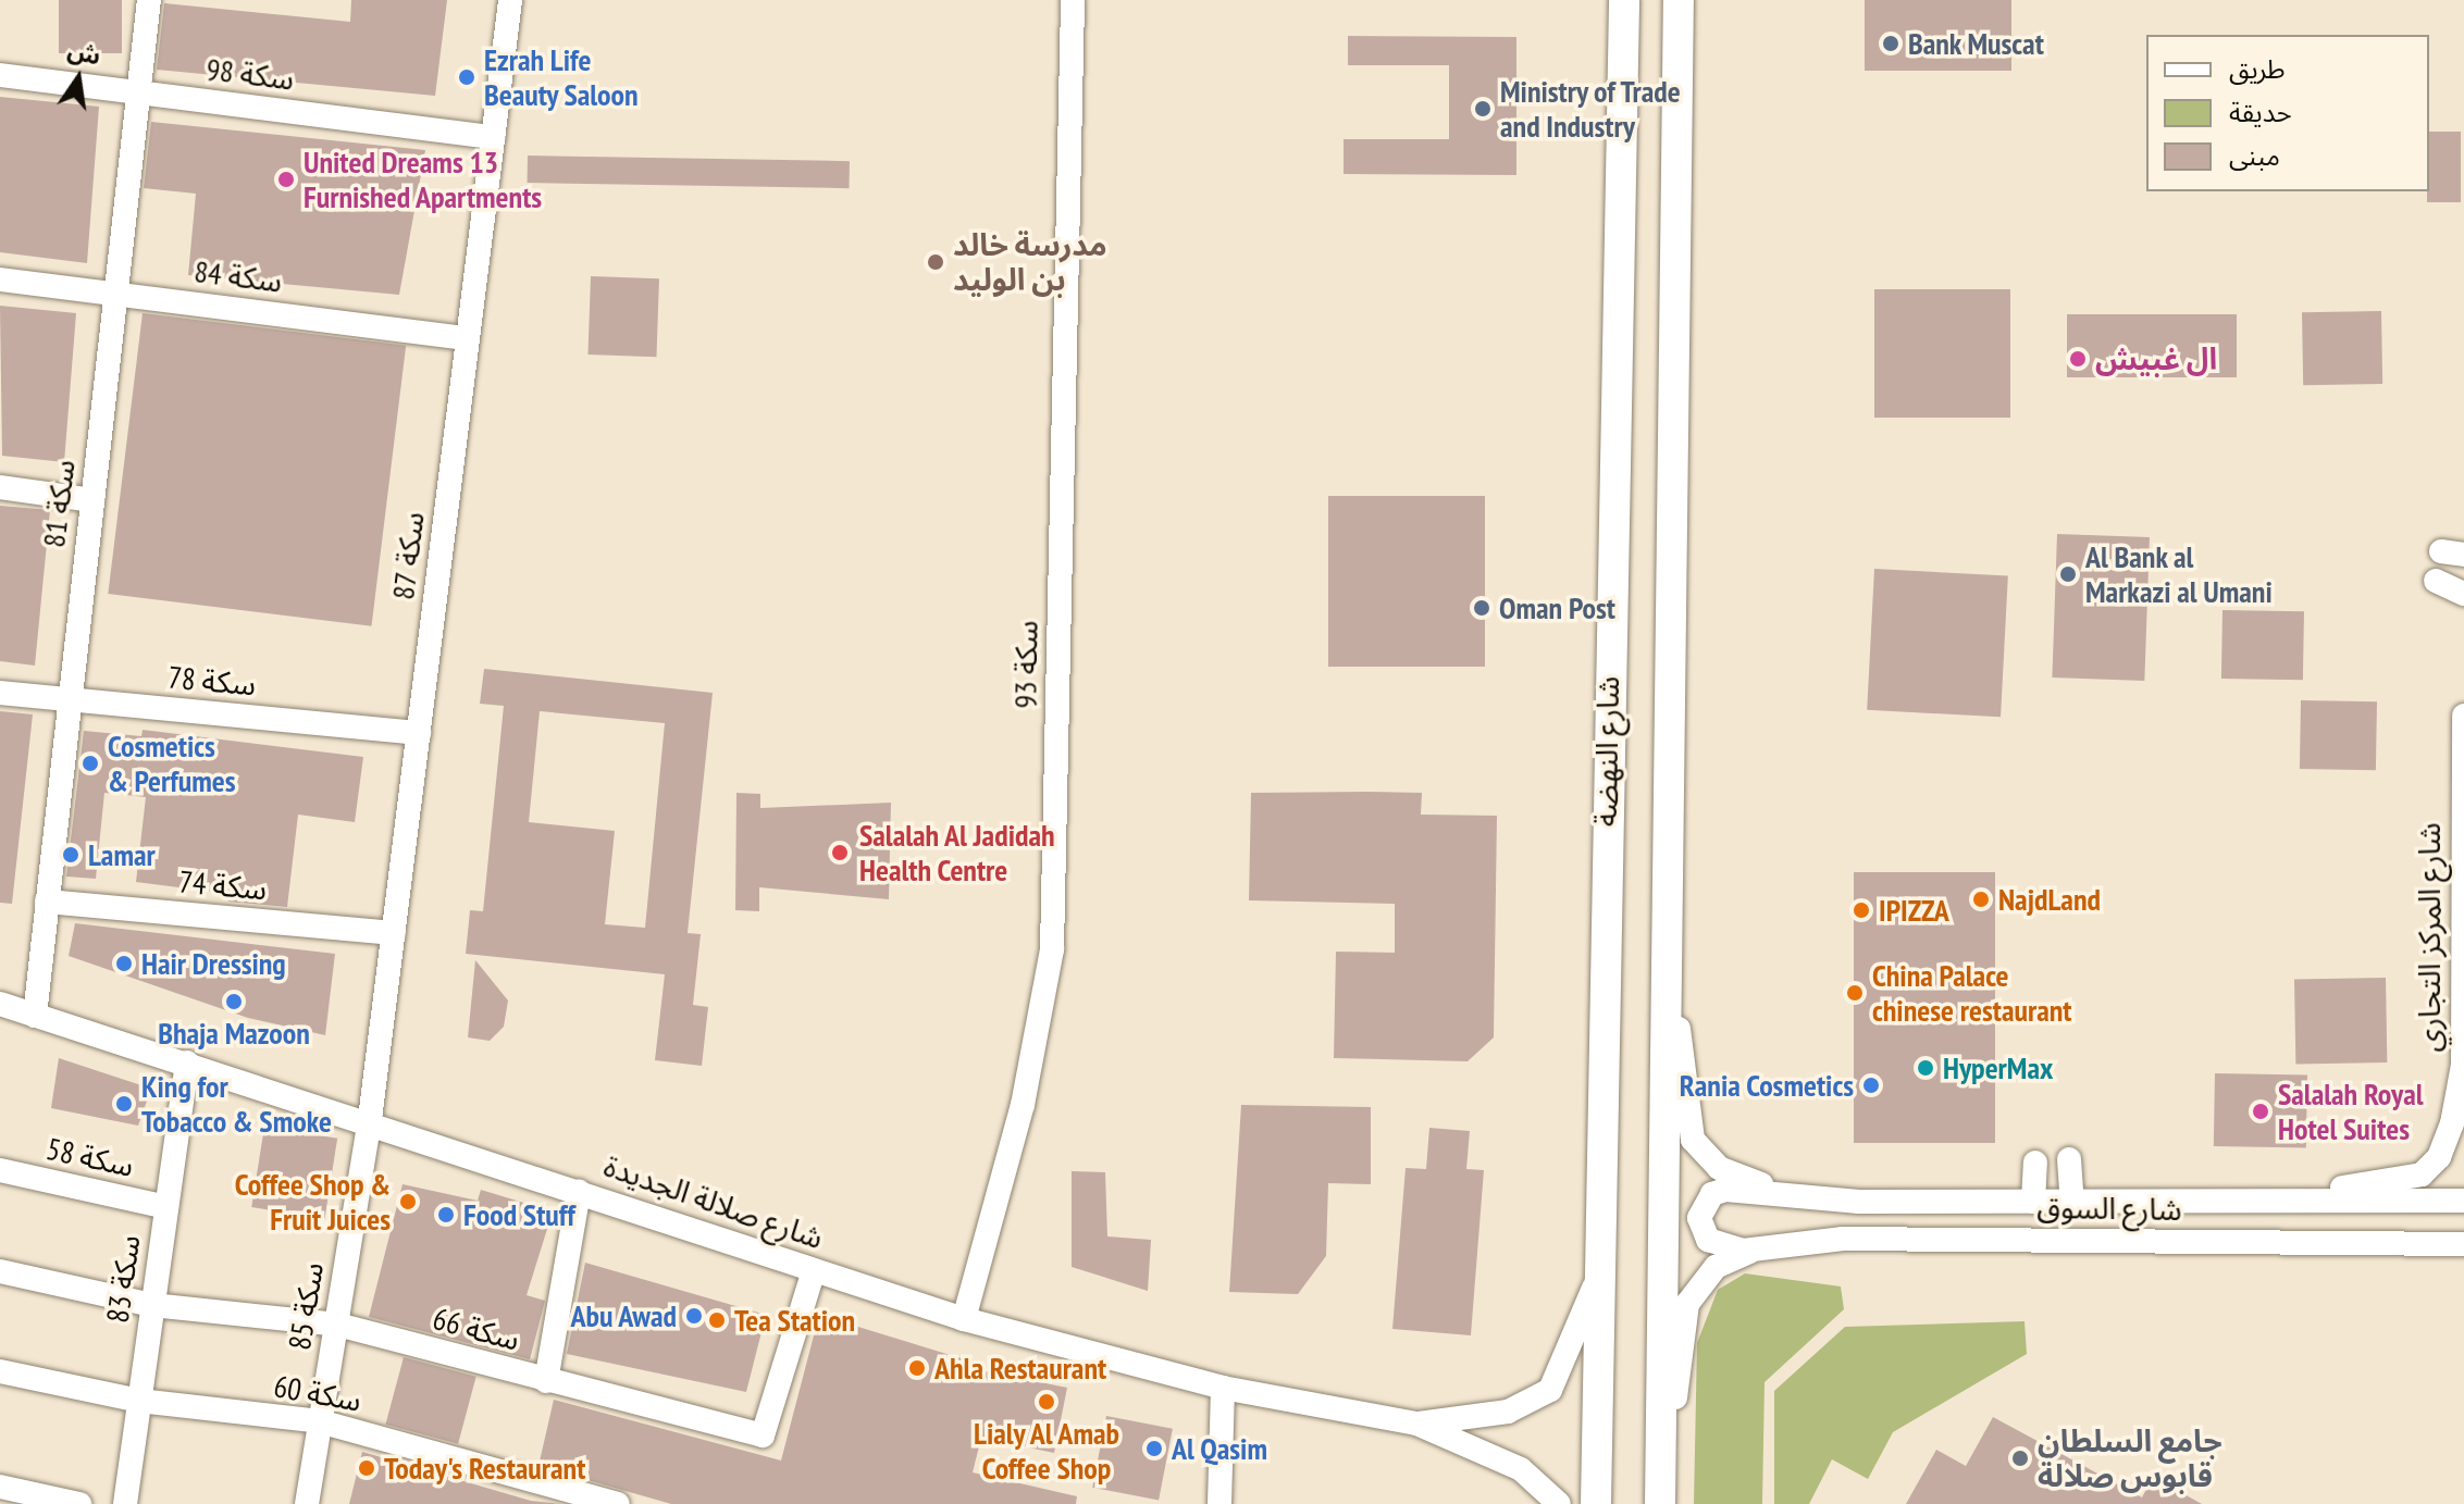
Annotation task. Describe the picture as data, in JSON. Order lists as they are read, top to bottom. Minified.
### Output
{"streets":{"main road":["شارع النهضة"],"street":["سكة 98","سكة 84","سكة 81","سكة 87","سكة 93","سكة 78","سكة 74","شارع المركز التجاري","سكة 58","شارع صلالة الجديدة","شارع السوق","سكة 83","سكة 85","سكة 66","سكة 60"]},"crossings":[["سكة 98","سكة 81"],["سكة 98","سكة 87"],["سكة 84","سكة 81"],["سكة 84","سكة 87"],["سكة 81","سكة 78"],["سكة 81","سكة 74"],["سكة 81","شارع صلالة الجديدة"],["سكة 87","سكة 78"],["سكة 87","سكة 74"],["سكة 87","شارع صلالة الجديدة"],["سكة 87","سكة 85"],["سكة 93","شارع صلالة الجديدة"],["شارع النهضة","شارع صلالة الجديدة"],["شارع المركز التجاري","شارع السوق"],["سكة 58","سكة 83"],["شارع صلالة الجديدة","سكة 83"],["شارع صلالة الجديدة","سكة 85"],["شارع صلالة الجديدة","سكة 66"],["سكة 83","سكة 66"],["سكة 83","سكة 60"],["سكة 85","سكة 66"],["سكة 85","سكة 60"]],"places":["Bank Muscat","Ezrah Life Beauty Saloon","Ministry of Trade and Industry","United Dreams 13 Furnished Apartments","مدرسة خالد بن الوليد","ال غبيش","Al Bank al Markazi al Umani","Oman Post","Cosmetics & Perfumes","Salalah Al Jadidah Health Centre","Lamar","NajdLand","IPIZZA","Hair Dressing","China Palace chinese restaurant","Bhaja Mazoon","HyperMax","Rania Cosmetics","King for Tobacco & Smoke","Salalah Royal Hotel Suites","Coffee Shop & Fruit Juices","Food Stuff","Abu Awad","Tea Station","Ahla Restaurant","Lialy Al Amab Coffee Shop","Al Qasim","جامع السلطان قابوس صلالة","Today's Restaurant"],"legend":["طريق","حديقة","مبنى"],"north":"top"}
